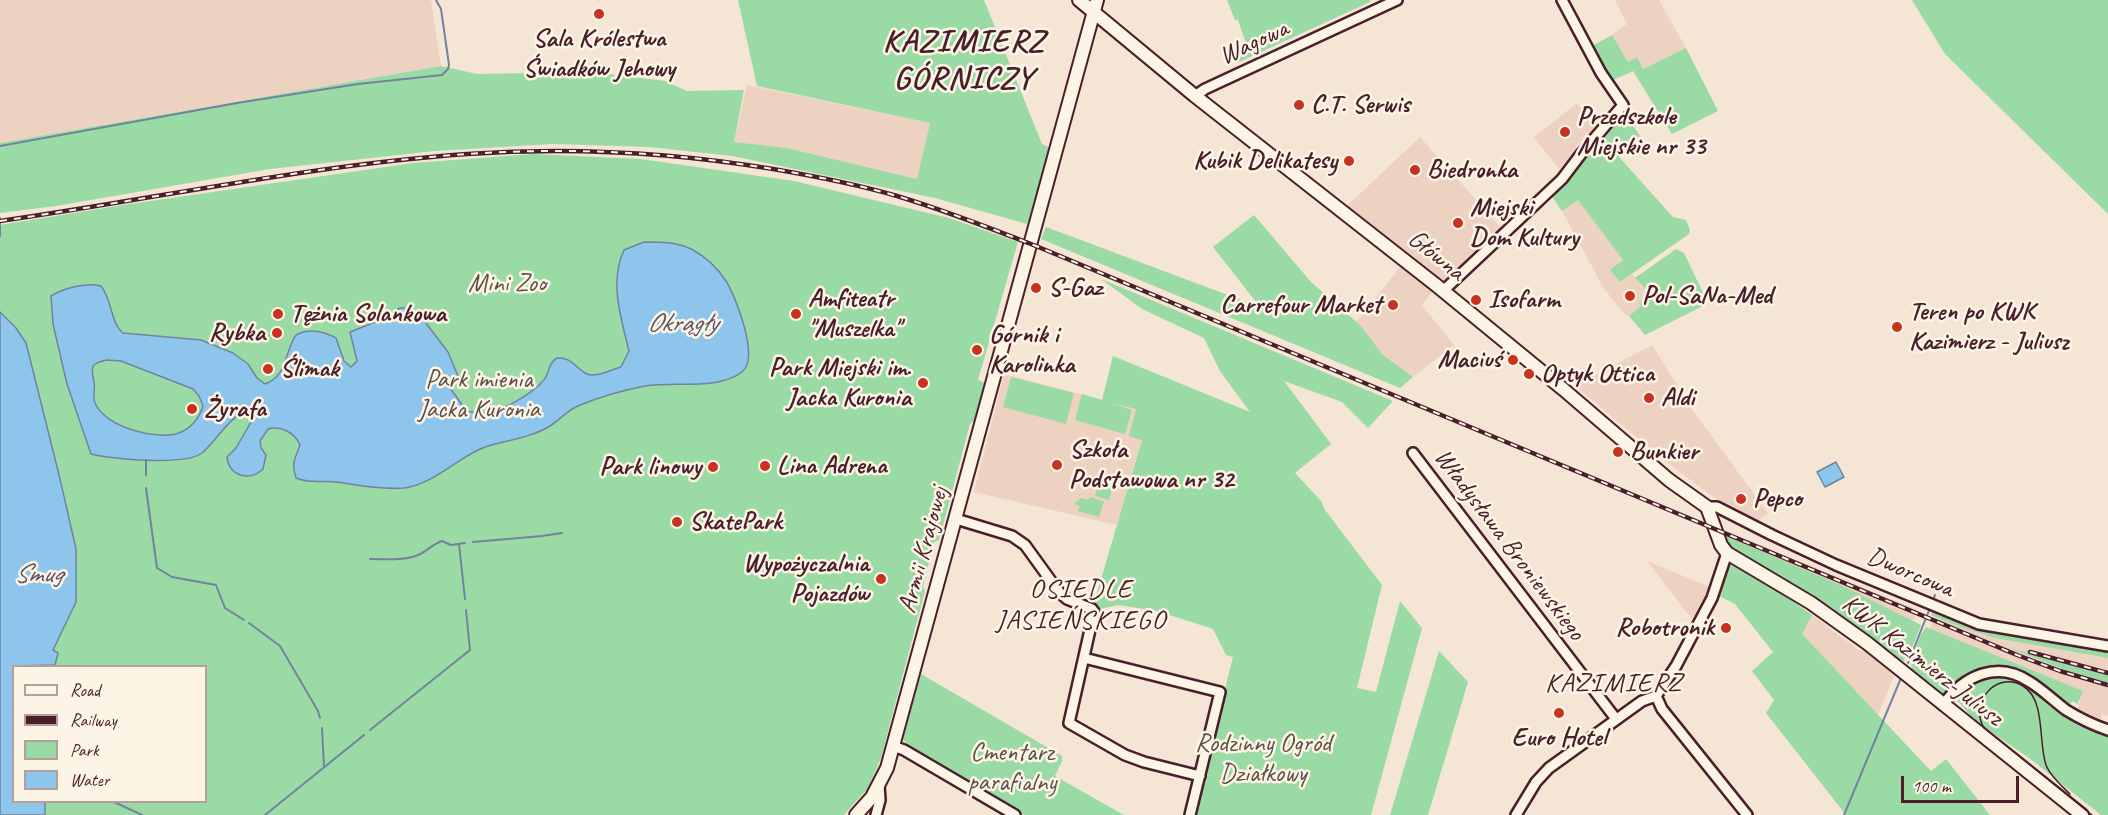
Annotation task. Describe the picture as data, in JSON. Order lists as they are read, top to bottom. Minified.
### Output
{"streets":{"street":["Wagowa","Główna","Władysława Broniewskiego","Armii Krajowej","Dworcowa","KWK Kazimierz-Juliusz"]},"crossings":[["Wagowa","Główna"],["Główna","Armii Krajowej"],["Główna","Dworcowa"]],"districts":["KAZIMIERZ GÓRNICZY","OSIEDLE JASIEŃSKIEGO","KAZIMIERZ"],"water":["Okrągły","Smug"],"parks":["Mini Zoo","Park imienia Jacka Kuronia","Rodzinny Ogród Działkowy","Cmentarz parafialny"],"places":["Sala Królestwa Świadków Jehowy","C.T. Serwis","Przedszkole Miejskie nr 33","Kubik Delikatesy","Biedronka","Miejski Dom Kultury","S-Gaz","Pol-SaNa-Med","Isofarm","Carrefour Market","Tężnia Solankowa","Amfiteatr \"Muszelka\"","Teren po KWK Kazimierz - Juliusz","Rybka","Górnik i Karolinka","Maciuś","Ślimak","Optyk Ottica","Park Miejski im. Jacka Kuronia","Aldi","Żyrafa","Bunkier","Szkoła Podstawowa nr 32","Lina Adrena","Park linowy","Pepco","SkatePark","Wypożyczalnia Pojazdów","Robotronik","Euro Hotel"],"legend":["Road","Railway","Park","Water"],"scale_bar":"100 m"}
